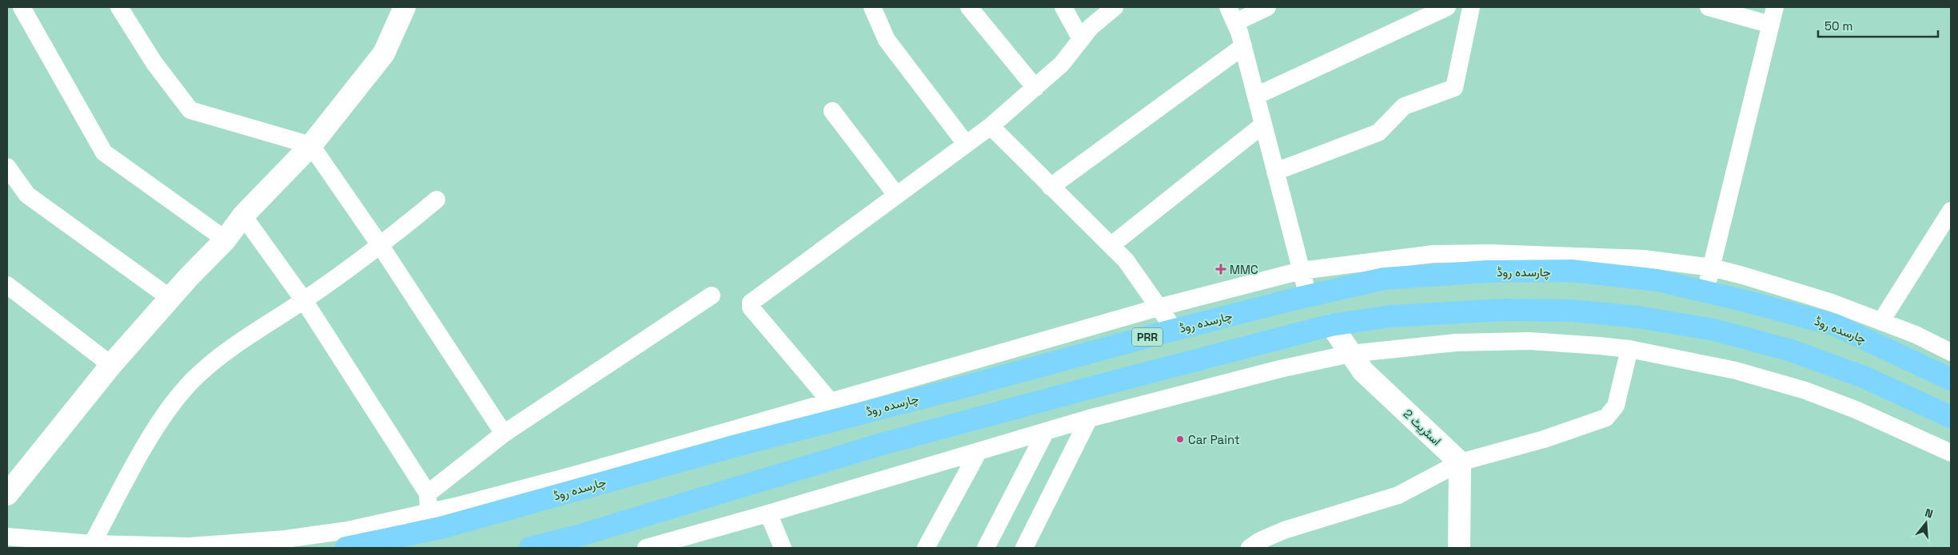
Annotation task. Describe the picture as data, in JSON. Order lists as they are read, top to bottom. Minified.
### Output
{"streets":{"highway":["چارسدہ روڈ","PRR"],"street":["اسٹریٹ 2"]},"places":{"health":["MMC"],"other":["Car Paint"]},"scale_bar":"50 m","north":"top"}
